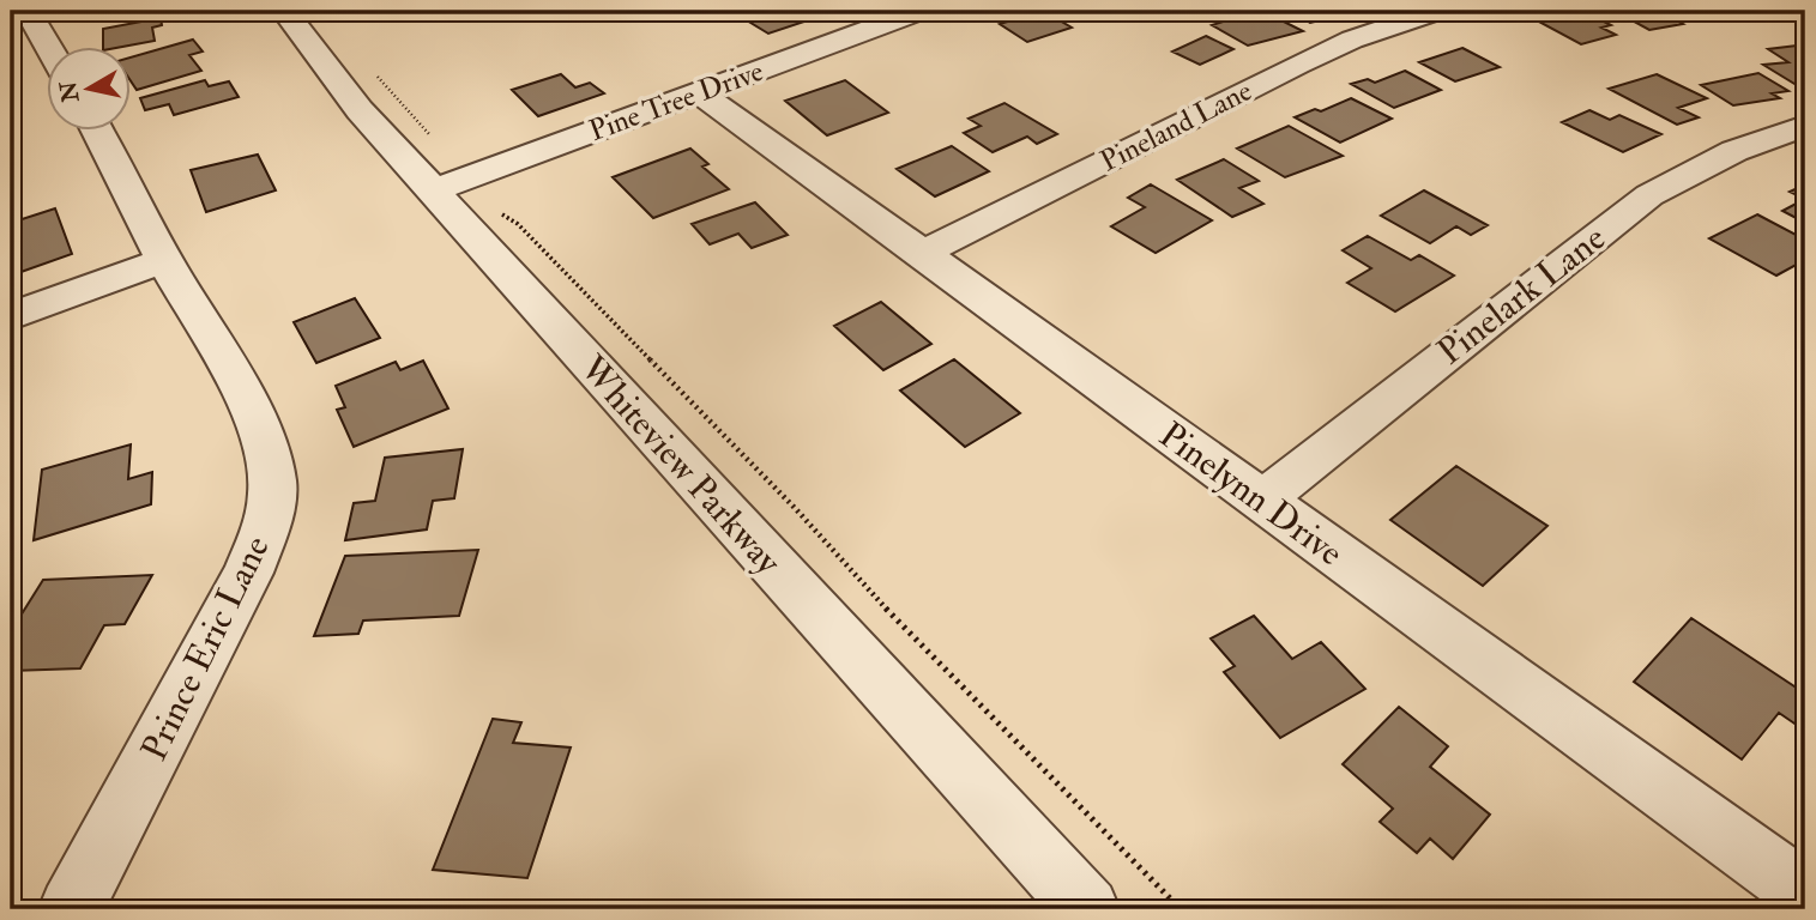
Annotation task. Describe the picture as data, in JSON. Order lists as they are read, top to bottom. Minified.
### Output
{"streets":{"street":["Pine Tree Drive","Pineland Lane","Pinelark Lane","Whiteview Parkway","Pinelynn Drive","Prince Eric Lane"]},"crossings":[["Pine Tree Drive","Whiteview Parkway"],["Pine Tree Drive","Pinelynn Drive"],["Pineland Lane","Pinelynn Drive"],["Pinelark Lane","Pinelynn Drive"]],"north":"left"}
